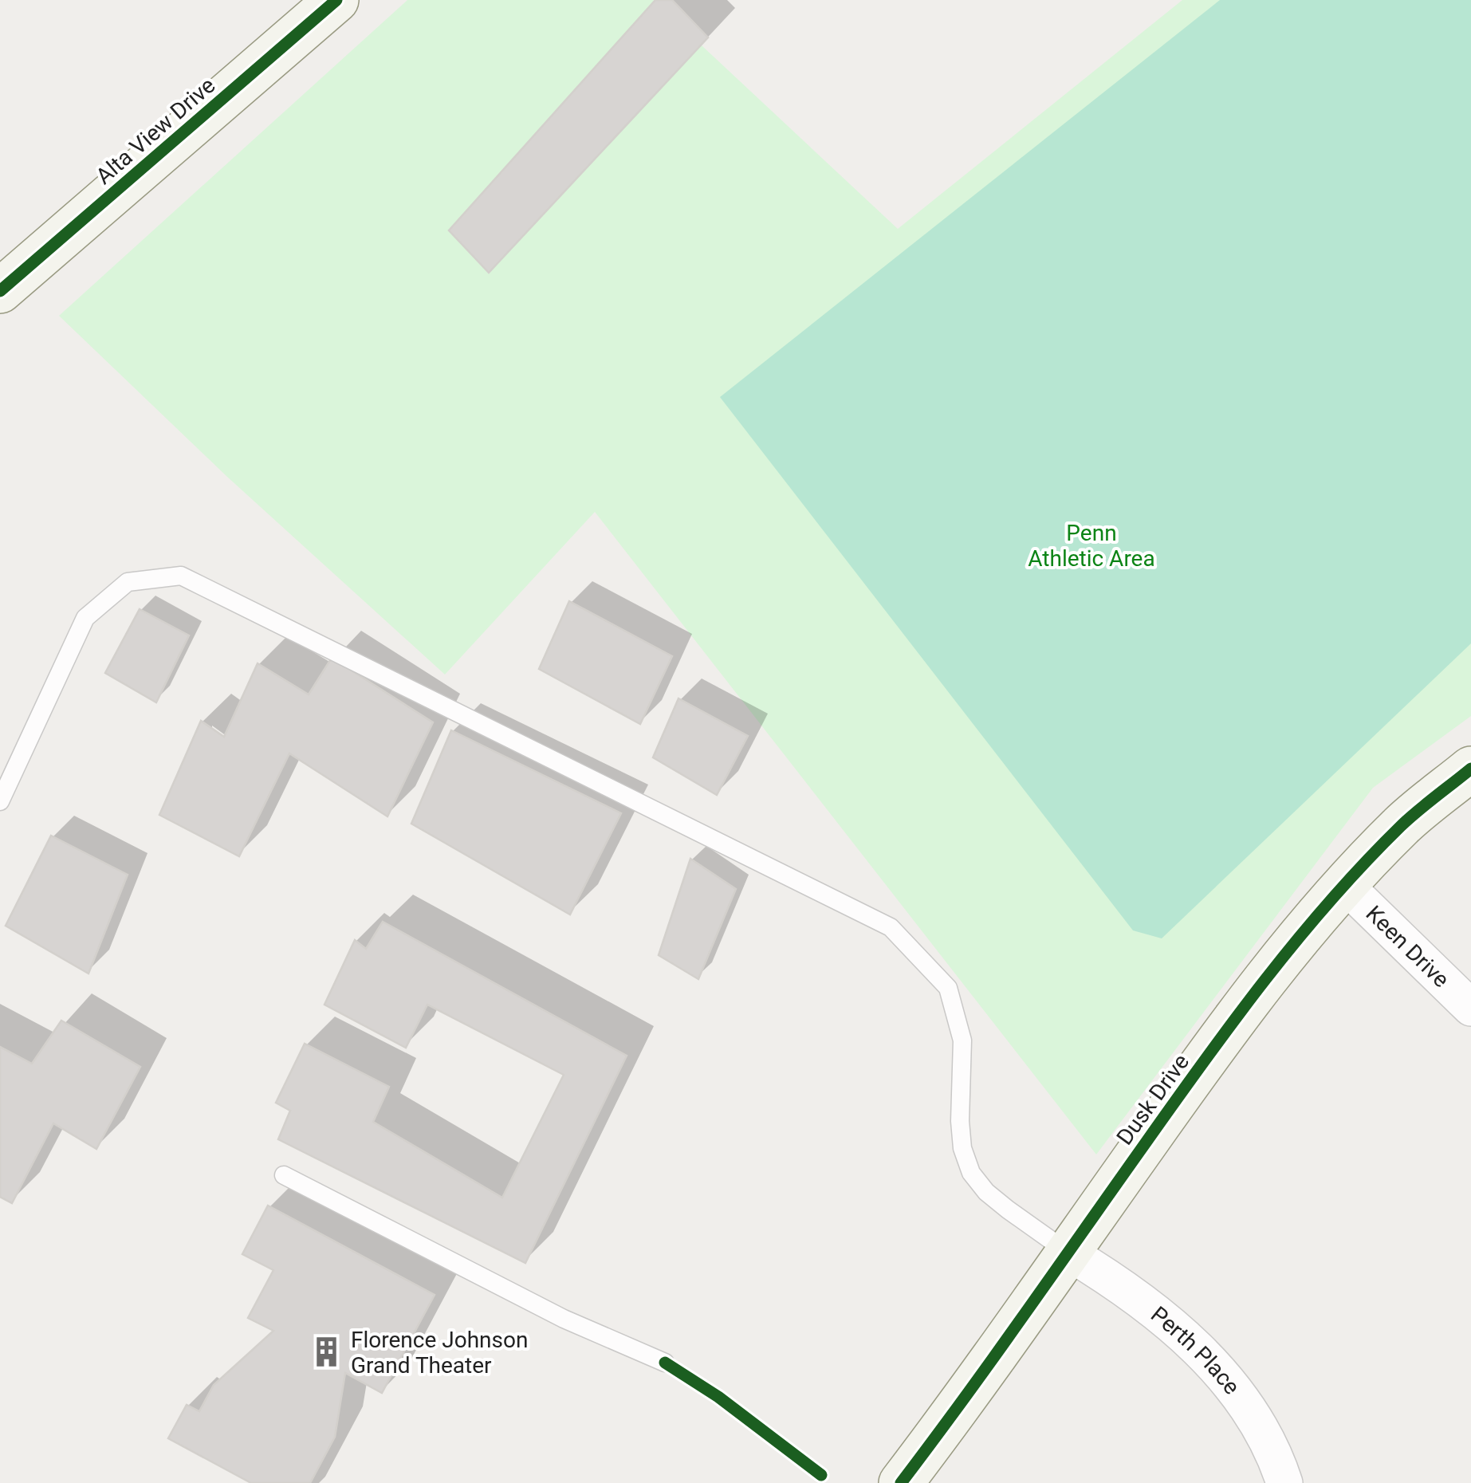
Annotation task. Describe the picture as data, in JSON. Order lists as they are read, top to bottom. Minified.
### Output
{"streets":{"street":["Alta View Drive","Keen Drive","Dusk Drive","Perth Place"]},"crossings":[["Keen Drive","Dusk Drive"],["Dusk Drive","Perth Place"]],"parks":["Penn Athletic Area"],"places":{"building":["Florence Johnson Grand Theater"]}}
